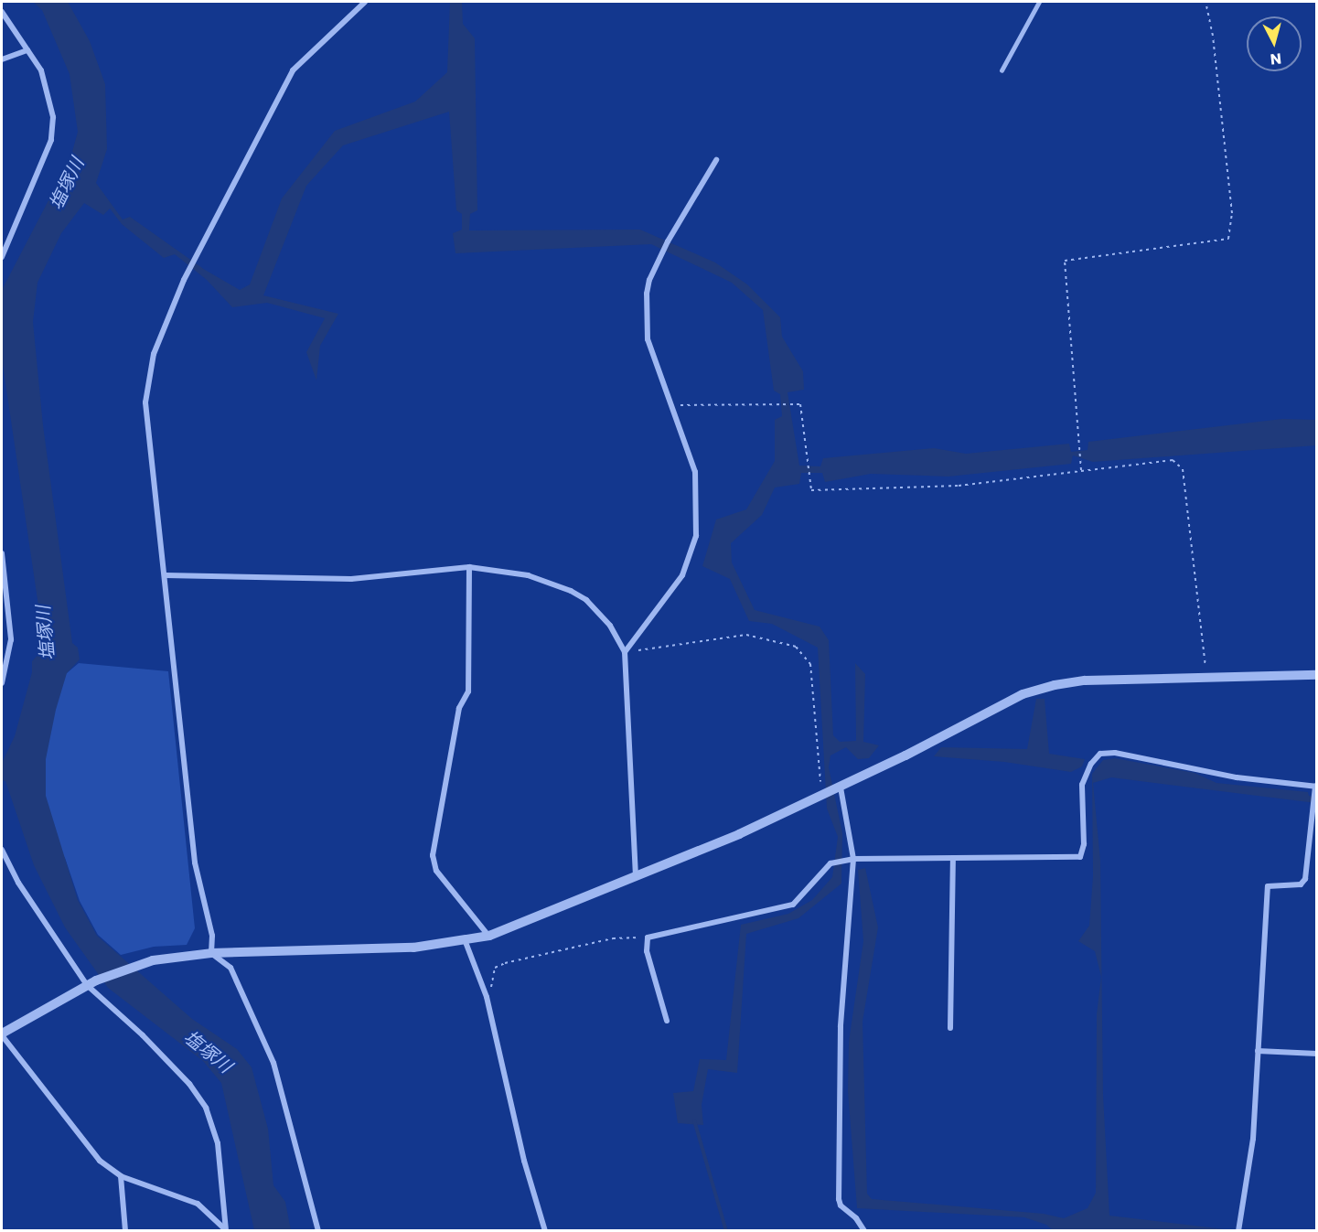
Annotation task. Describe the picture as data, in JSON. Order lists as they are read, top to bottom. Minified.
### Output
{"water":["塩塚川"],"north":"bottom"}
